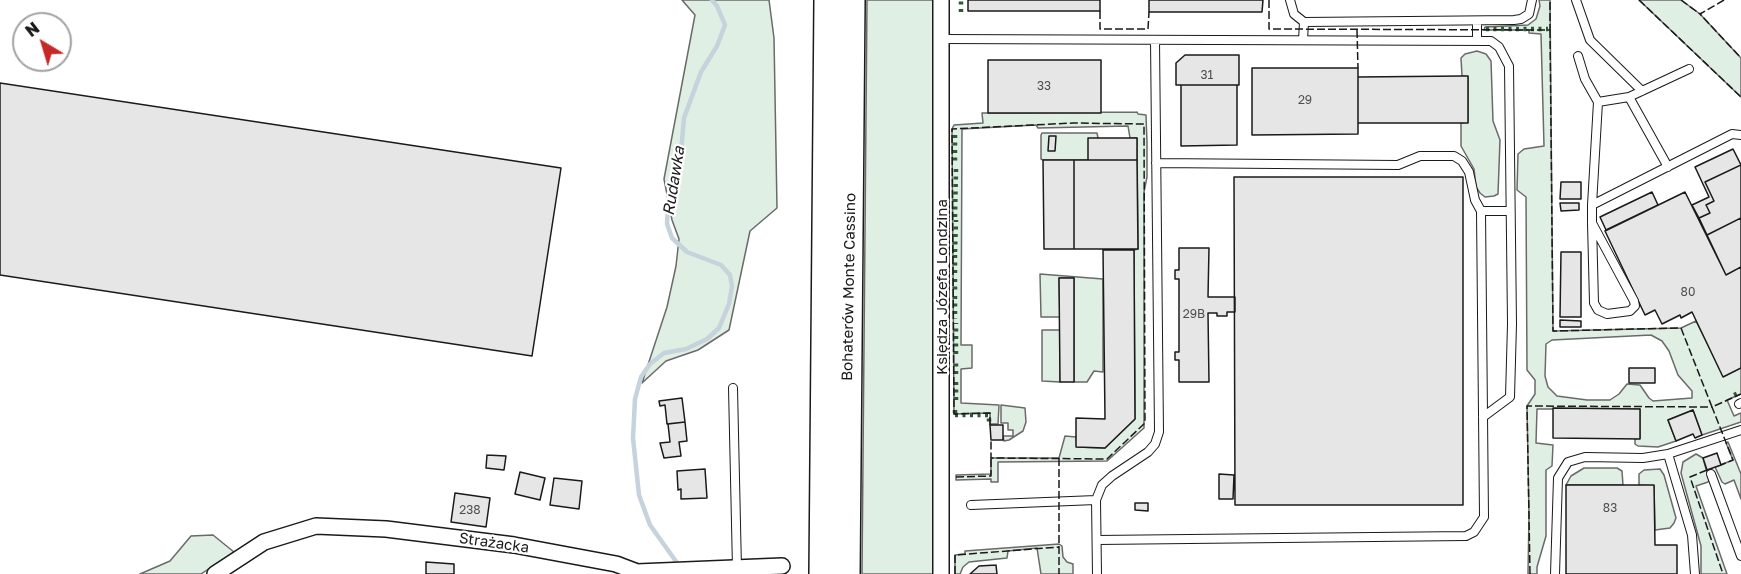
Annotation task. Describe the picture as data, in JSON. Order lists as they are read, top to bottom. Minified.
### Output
{"streets":{"highway":["Bohaterów Monte Cassino"],"street":["Księdza Józefa Londzina","Strażacka"]},"water":["Rudawka"],"house_numbers":["31","33","29","80","29B","83","238"],"north":"top left"}
